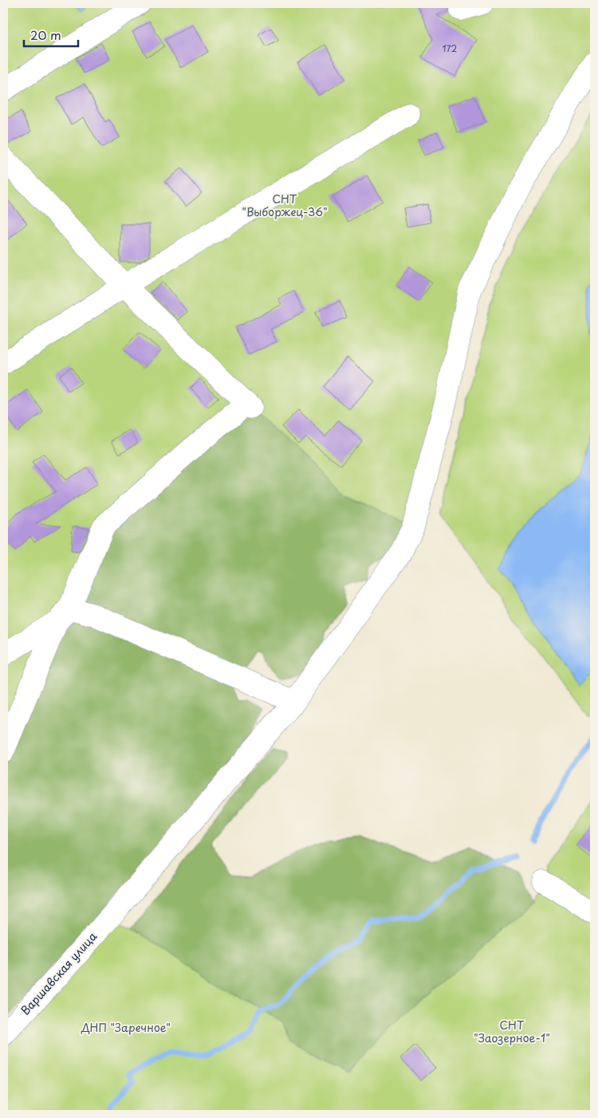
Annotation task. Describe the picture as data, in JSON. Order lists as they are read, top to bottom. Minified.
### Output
{"streets":{"street":["Варшавская улица"]},"parks":["СНТ \"Выборжец-36\"","СНТ \"Заозерное-1\"","ДНП \"Заречное\""],"house_numbers":["172"],"scale_bar":"20 m"}
